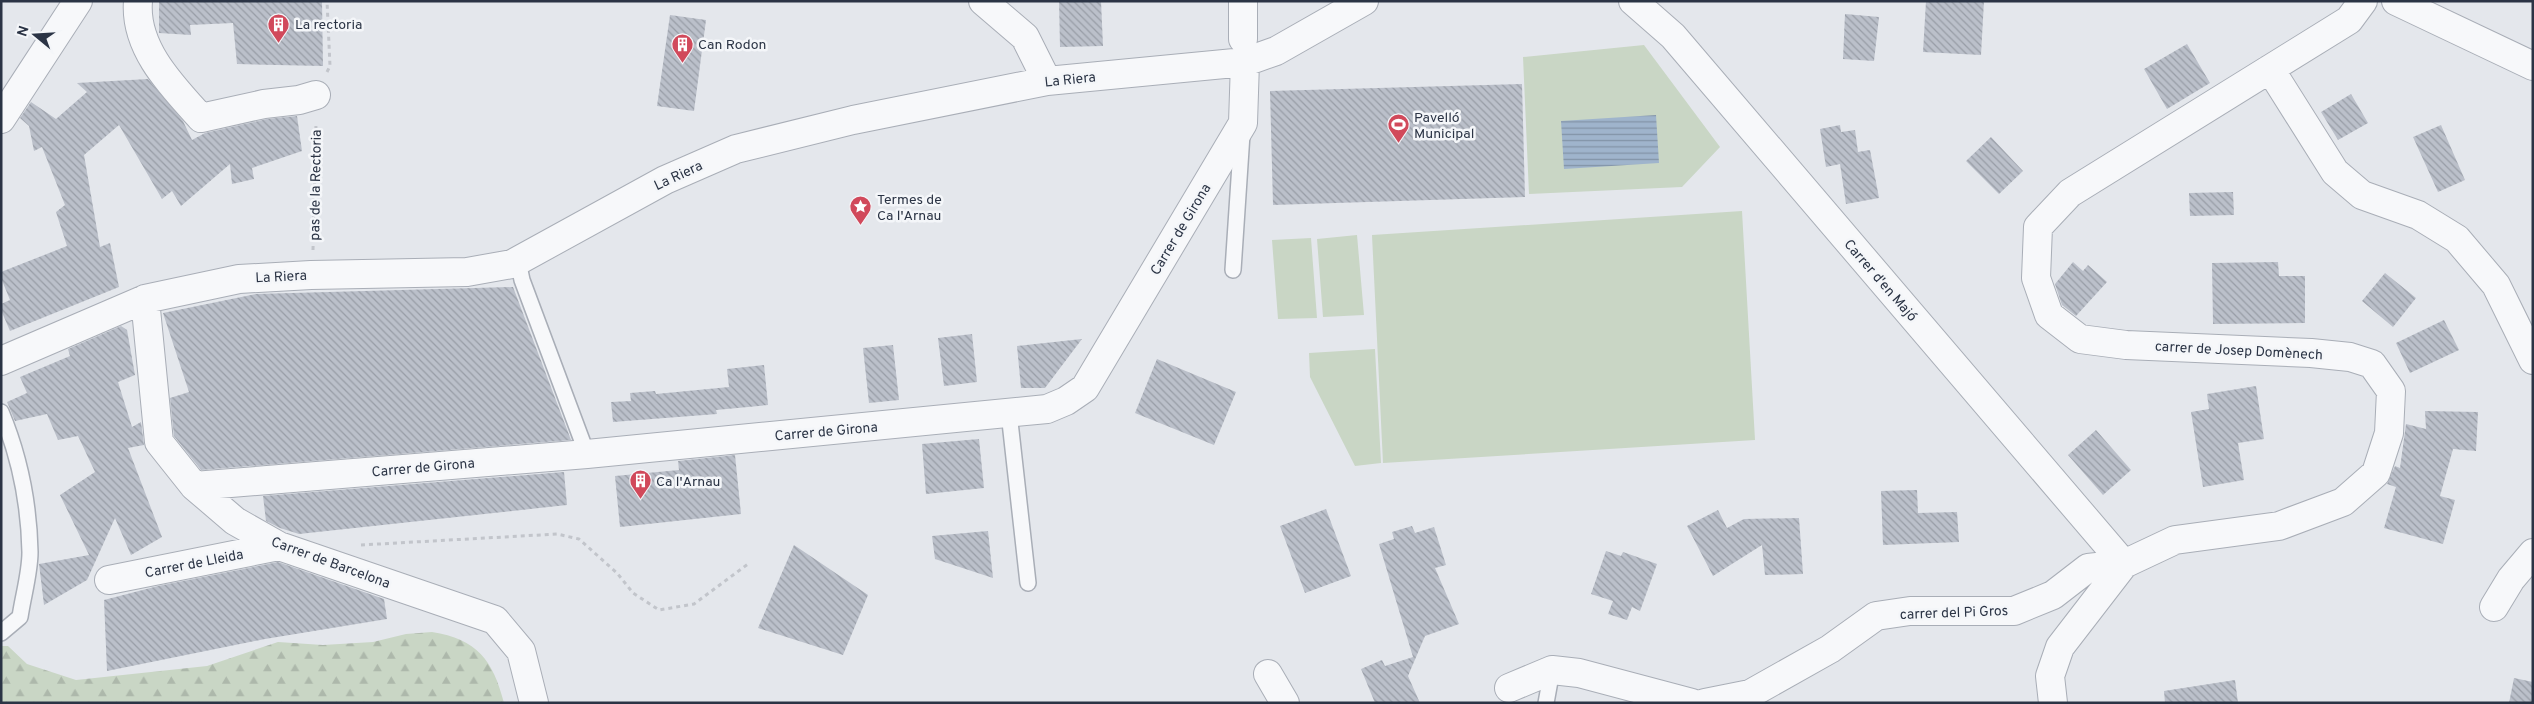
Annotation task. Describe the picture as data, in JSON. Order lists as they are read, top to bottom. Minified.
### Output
{"streets":{"street":["La Riera","Carrer de Girona","Carrer d'en Majó","carrer de Josep Domènech","Carrer de Barcelona","Carrer de Lleida","carrer del Pi Gros"],"path":["pas de la Rectoria"]},"crossings":[["La Riera","pas de la Rectoria"],["La Riera","Carrer de Girona"],["La Riera","Carrer de Barcelona"],["Carrer de Girona","Carrer de Barcelona"],["Carrer d'en Majó","carrer de Josep Domènech"],["Carrer d'en Majó","carrer del Pi Gros"],["carrer de Josep Domènech","carrer del Pi Gros"],["Carrer de Barcelona","Carrer de Lleida"]],"places":{"building":["La rectoria","Can Rodon","Ca l'Arnau"],"sports":["Pavelló Municipal"],"place":["Termes de Ca l'Arnau"]},"north":"left"}
